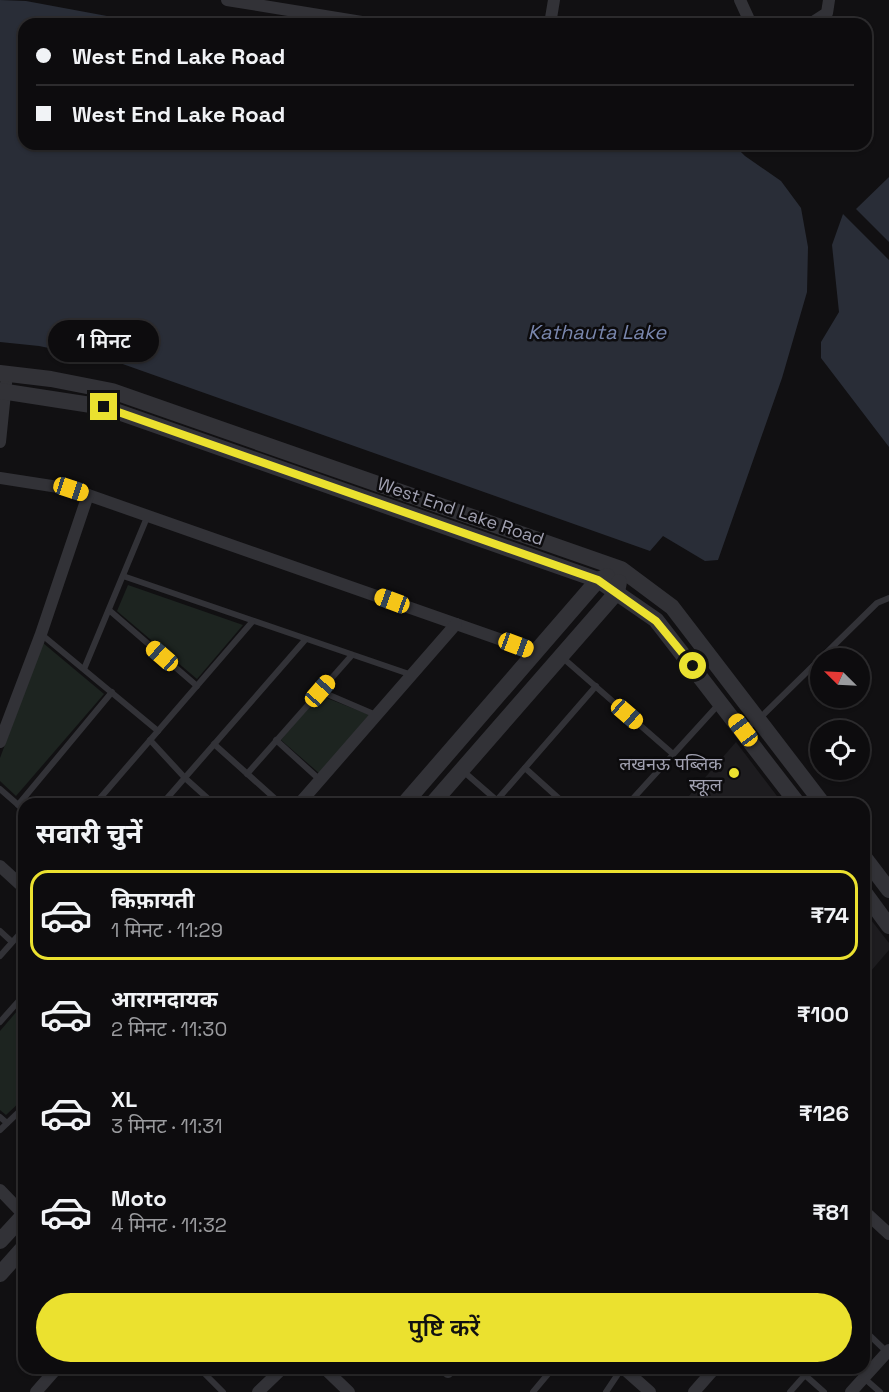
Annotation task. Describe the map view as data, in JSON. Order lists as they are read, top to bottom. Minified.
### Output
{"streets":{"street":["West End Lake Road"]},"water":["Kathauta Lake"],"places":["लखनऊ पब्लिक स्कूल"],"north":"top left","page":{"banner":["West End Lake Road","West End Lake Road"],"bubble":"1 मिनट","heading":"सवारी चुनें","list":[{"name":"किफ़ायती","note":"1 मिनट · 11:29","value":"₹74"},{"name":"आरामदायक","note":"2 मिनट · 11:30","value":"₹100"},{"name":"XL","note":"3 मिनट · 11:31","value":"₹126"},{"name":"Moto","note":"4 मिनट · 11:32","value":"₹81"}],"buttons":"पुष्टि करें"}}
